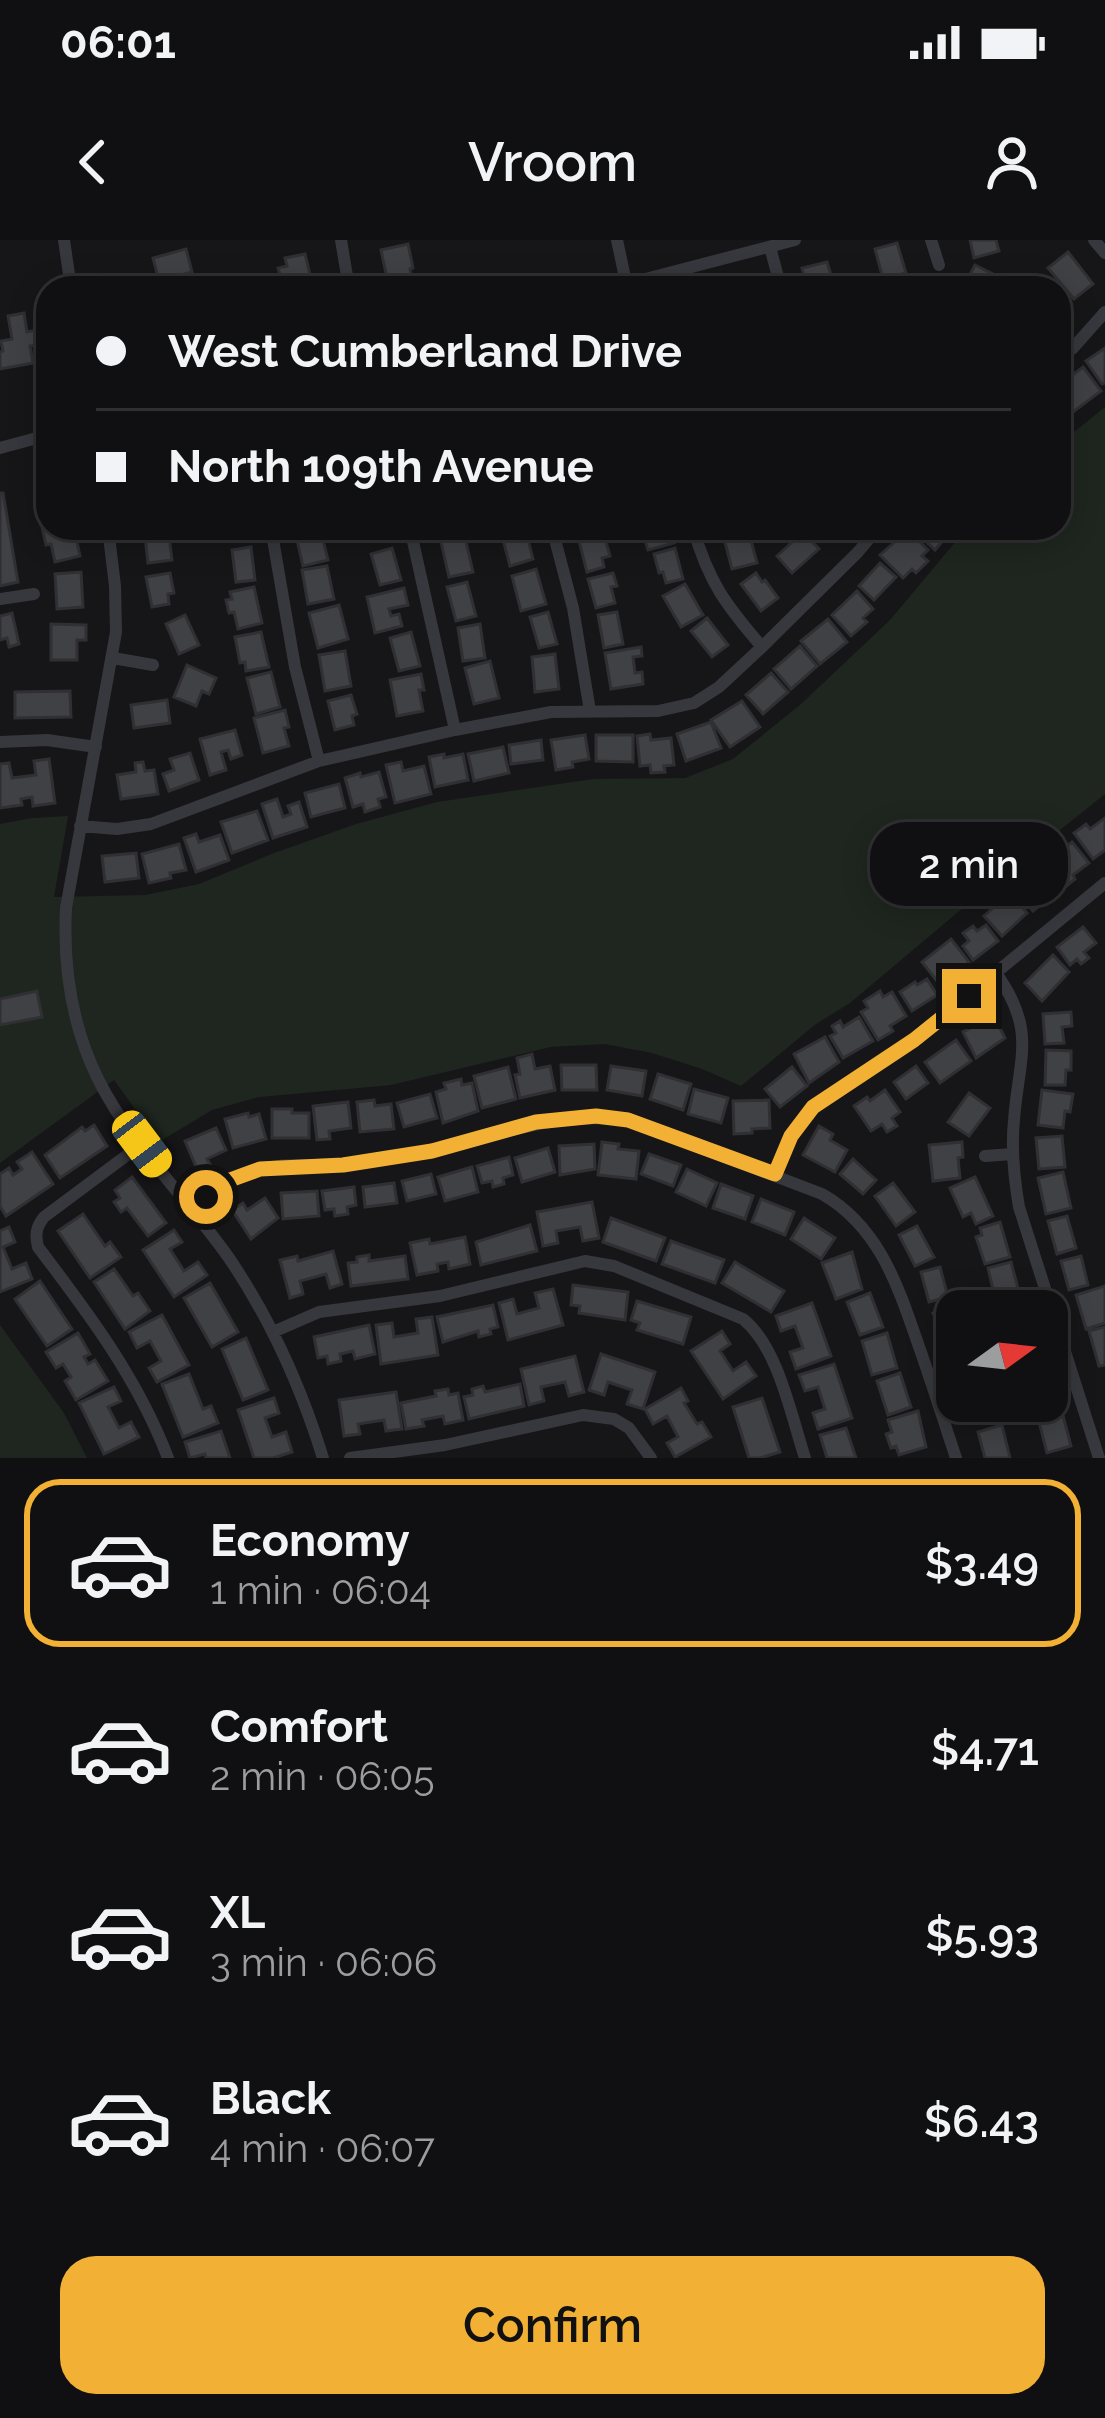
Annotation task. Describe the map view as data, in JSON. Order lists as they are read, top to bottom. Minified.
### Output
{"north":"right","page":{"status":"06:01","header":"Vroom","banner":["West Cumberland Drive","North 109th Avenue"],"bubble":"2 min","list":[{"name":"Economy","note":"1 min · 06:04","value":"$3.49"},{"name":"Comfort","note":"2 min · 06:05","value":"$4.71"},{"name":"XL","note":"3 min · 06:06","value":"$5.93"},{"name":"Black","note":"4 min · 06:07","value":"$6.43"}],"buttons":"Confirm"}}
